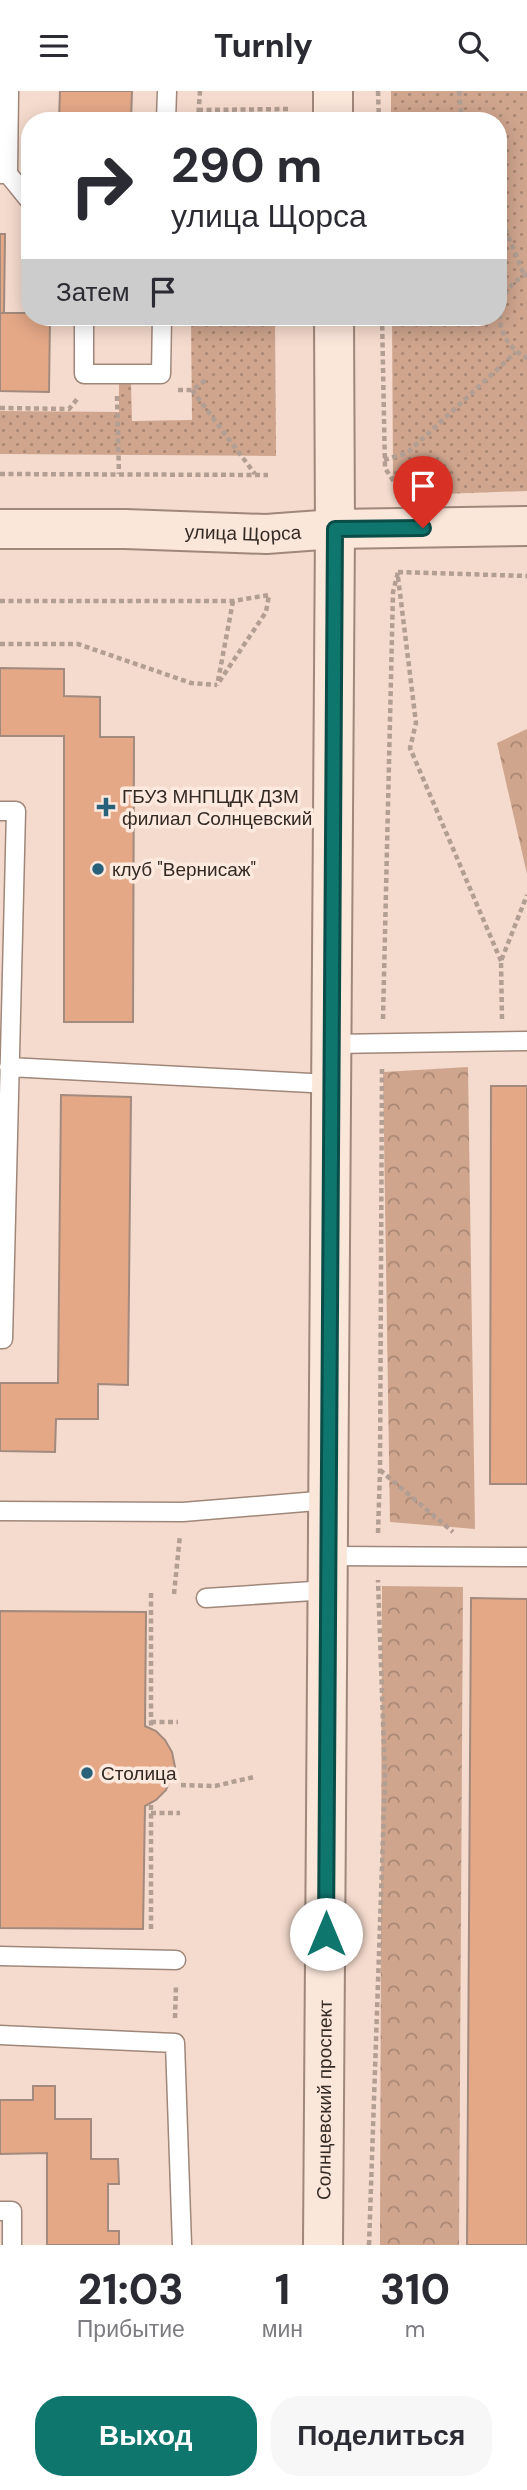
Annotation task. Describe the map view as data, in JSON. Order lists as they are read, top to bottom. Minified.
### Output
{"streets":{"street":["улица Щорса","Солнцевский проспект"]},"crossings":[["улица Щорса","Солнцевский проспект"]],"places":{"health":["ГБУЗ МНПЦДК ДЗМ филиал Солнцевский"],"other":["клуб \"Вернисаж\"","Столица"]},"page":{"header":"Turnly","turn":["290 m","улица Щорса"],"then":"Затем","eta":["21:03","Прибытие","1","мин","310","m"],"buttons":["Выход","Поделиться"]}}
